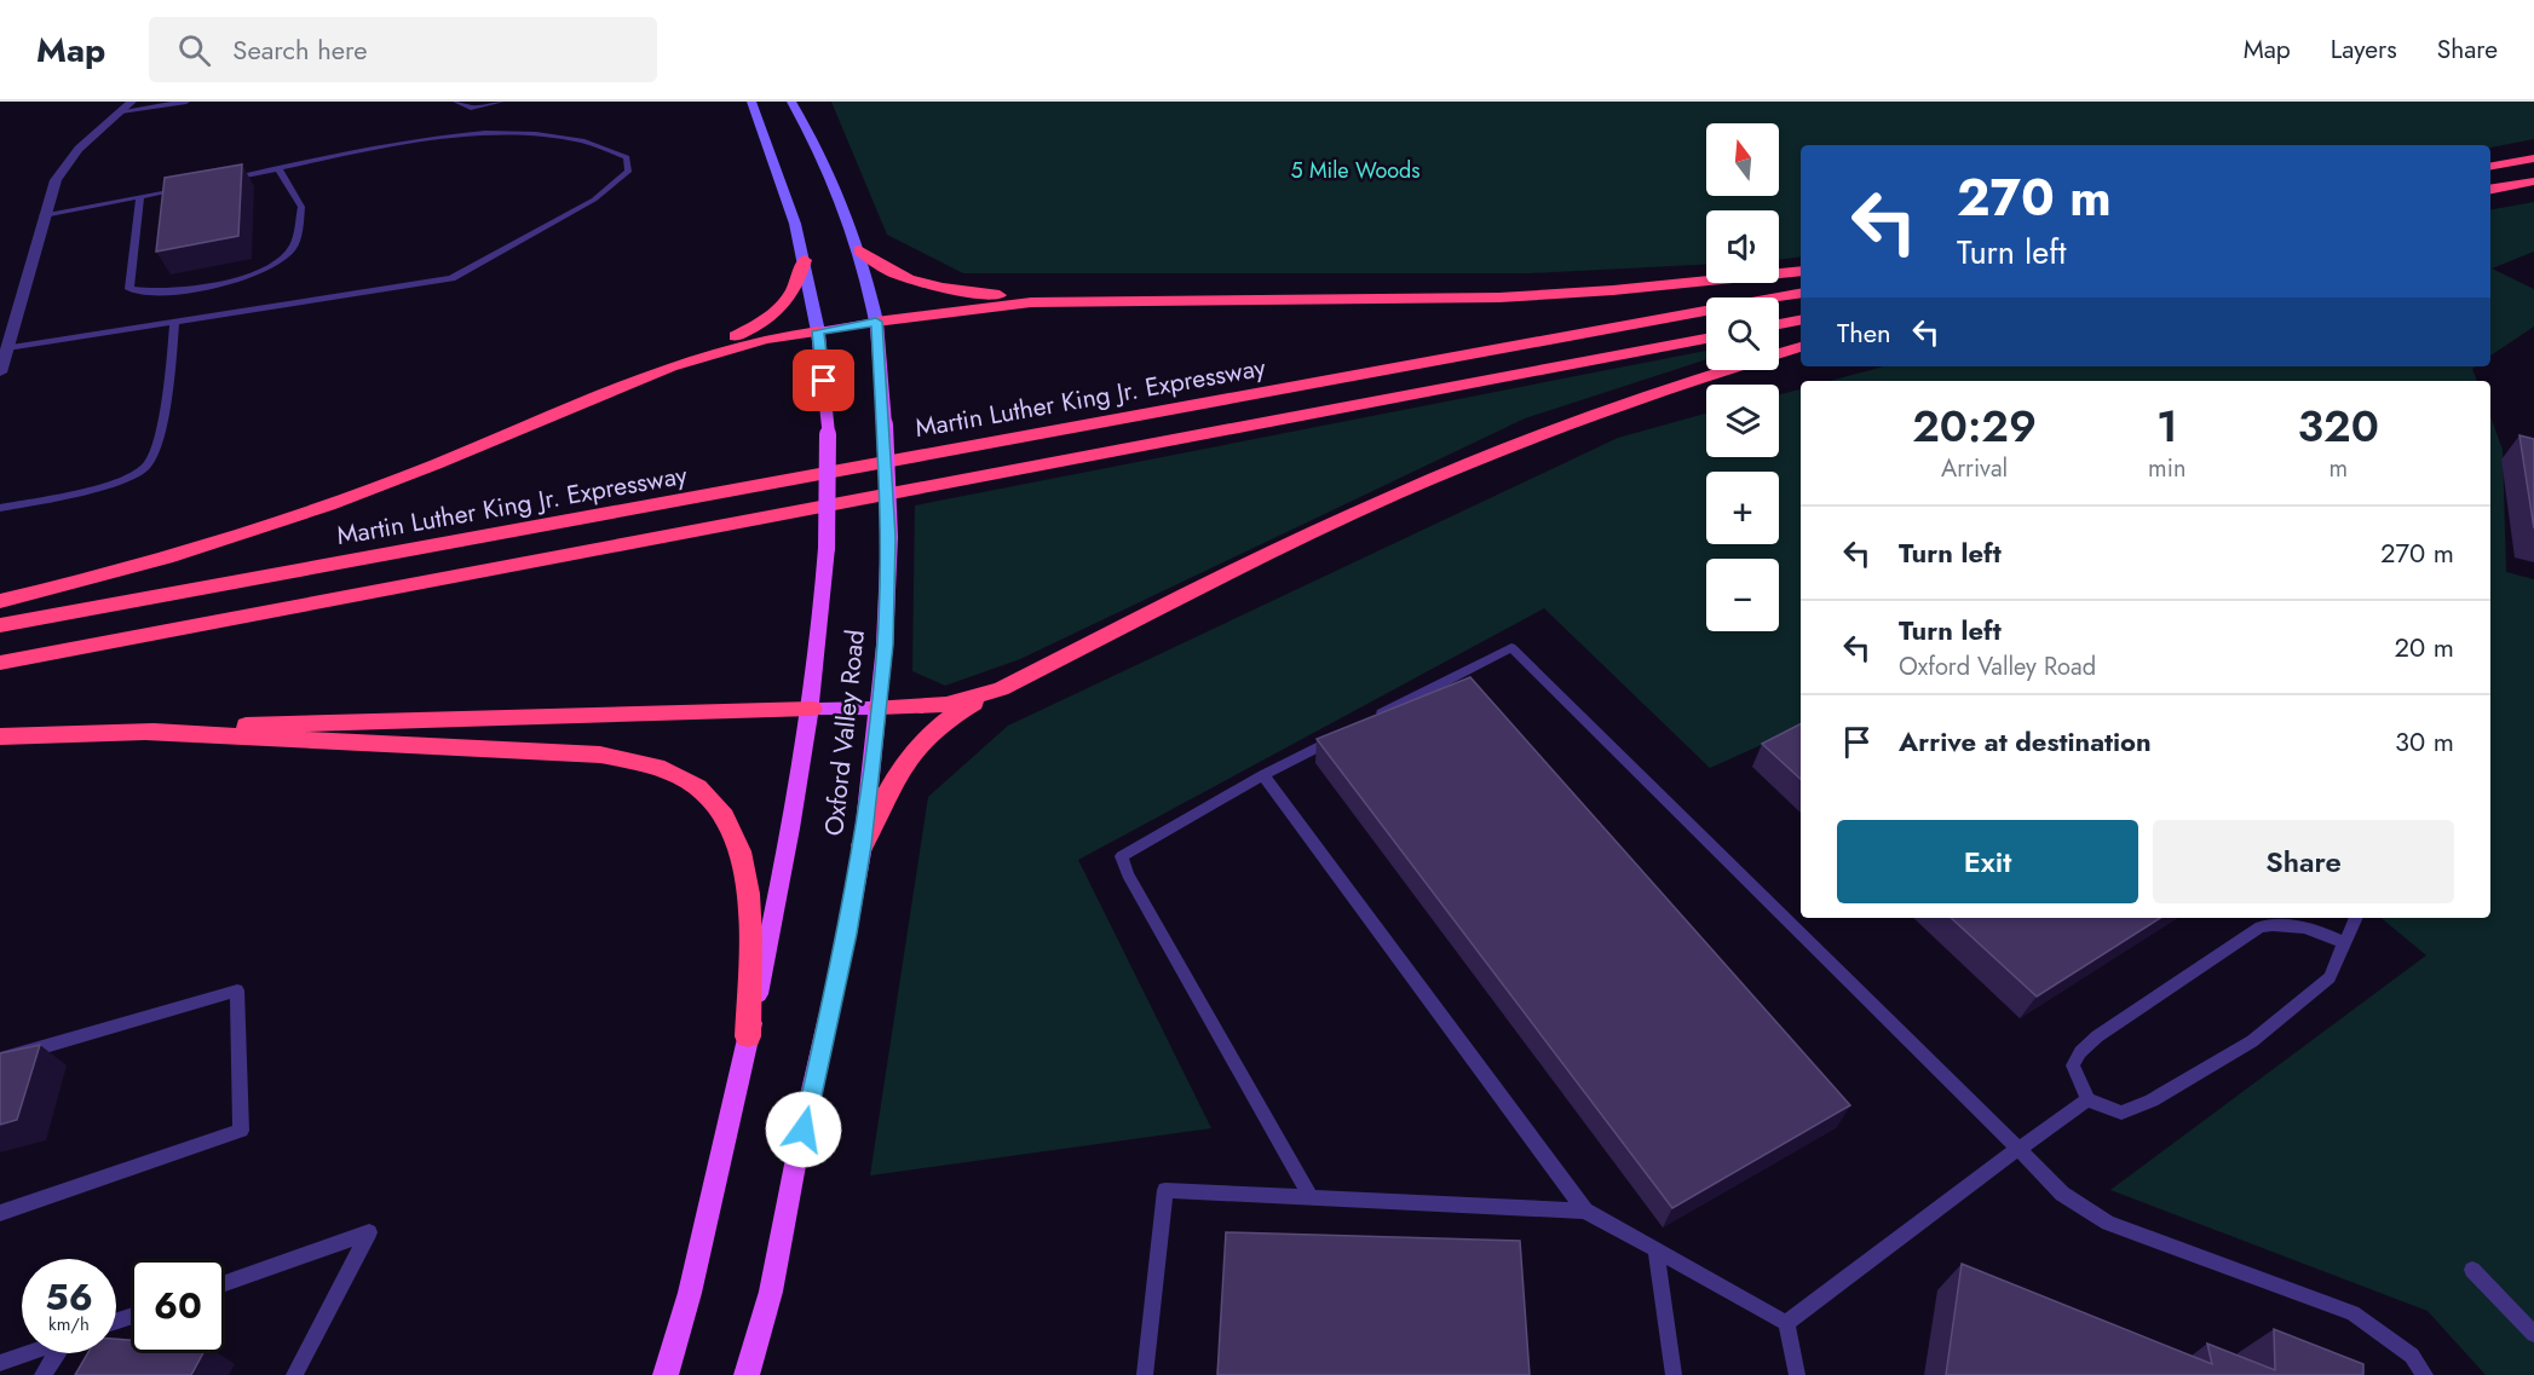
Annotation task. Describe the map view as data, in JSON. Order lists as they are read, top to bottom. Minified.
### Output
{"streets":{"highway":["Martin Luther King Jr. Expressway"],"main road":["Oxford Valley Road"]},"parks":["5 Mile Woods"],"north":"top","page":{"header":"Map","search":"Search here","nav":["Map","Layers","Share"],"map_buttons":["+","−"],"turn":["270 m","Turn left"],"then":"Then","eta":["20:29","Arrival","1","min","320","m"],"list":[{"name":"Turn left","value":"270 m"},{"name":"Turn left","note":"Oxford Valley Road","value":"20 m"},{"name":"Arrive at destination","value":"30 m"}],"buttons":["Exit","Share"],"speed":"56 km/h","limit":"60"}}
